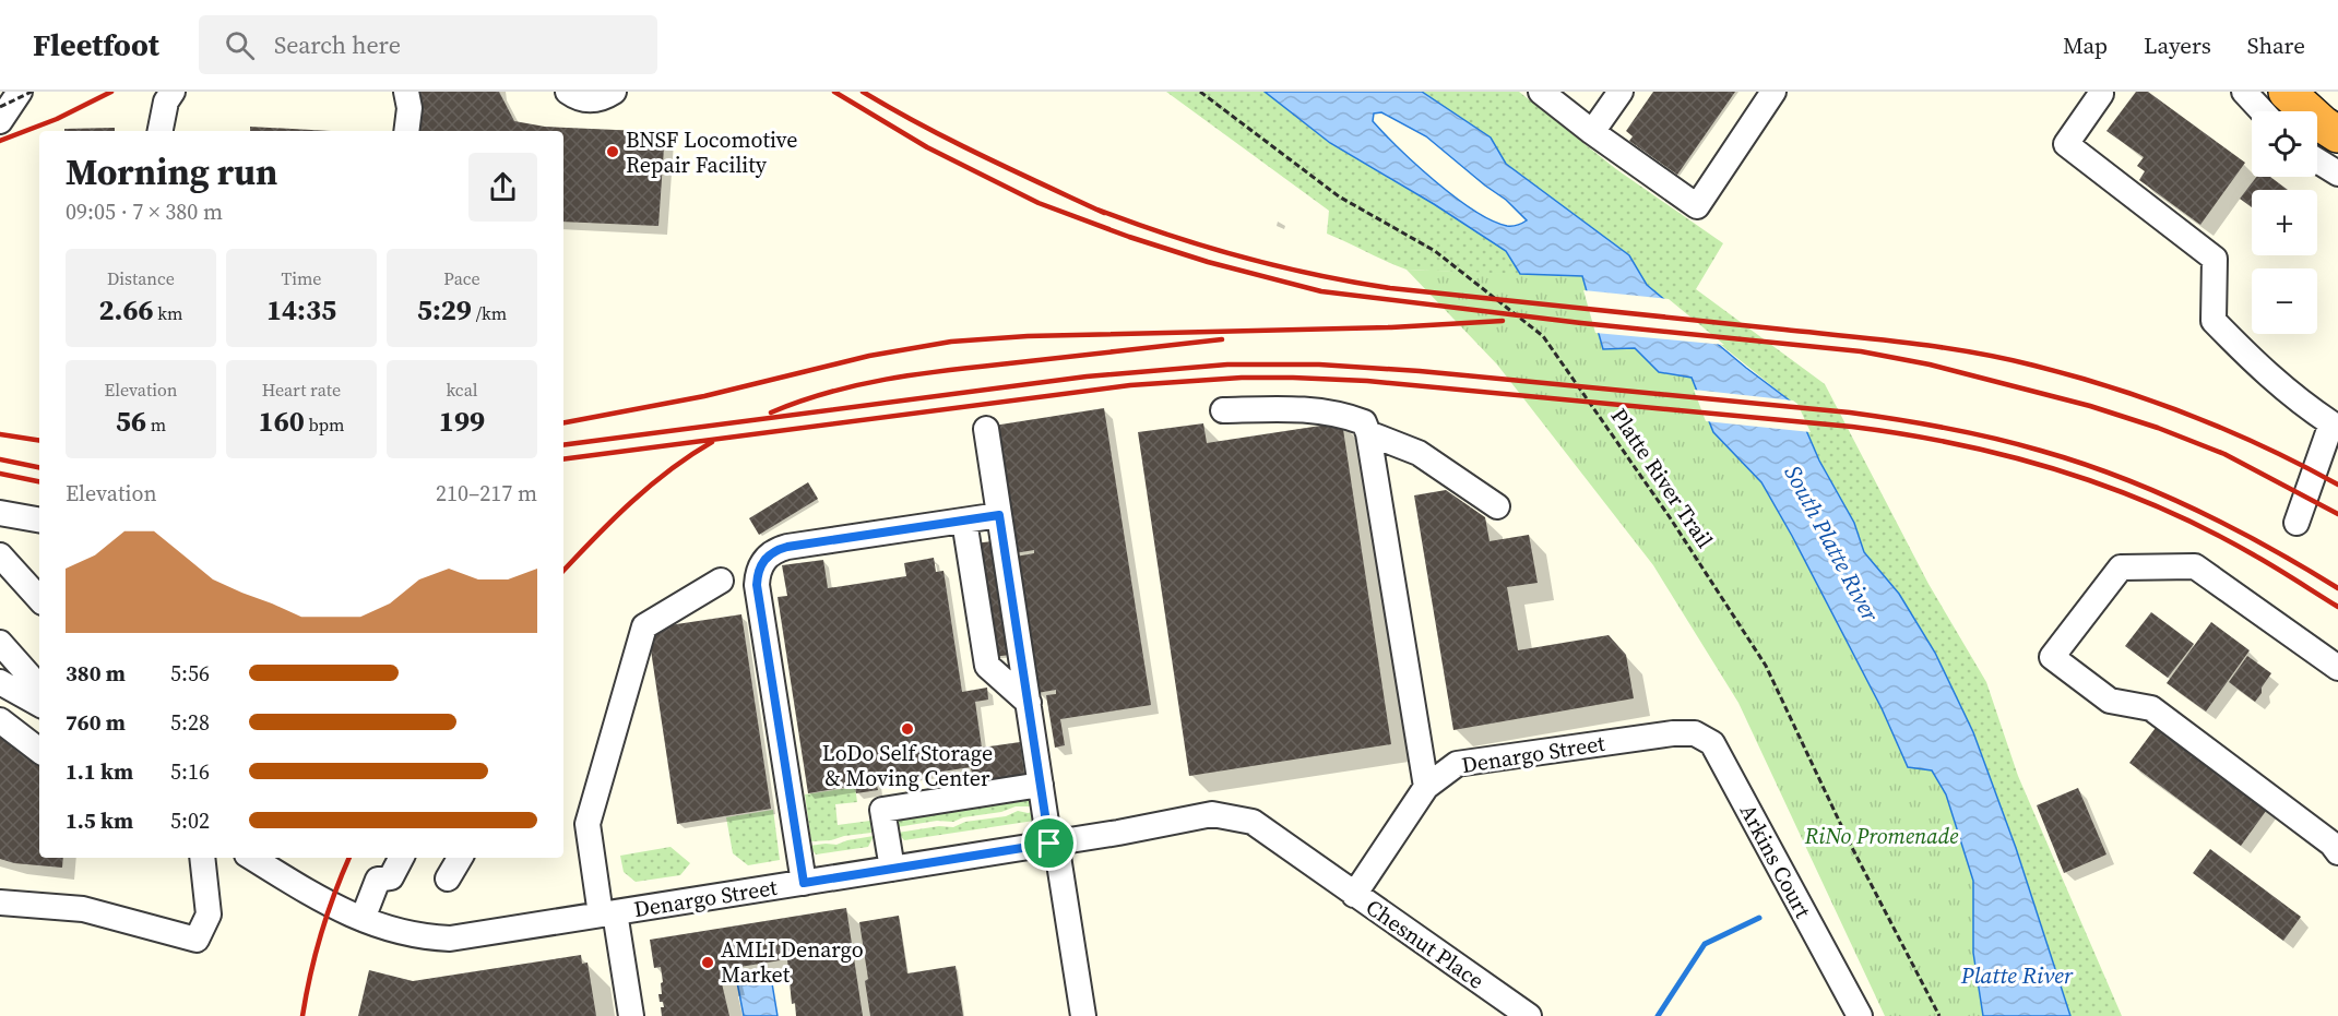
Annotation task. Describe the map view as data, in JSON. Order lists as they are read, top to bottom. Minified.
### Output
{"streets":{"street":["Denargo Street","Arkins Court","Chesnut Place"],"path":["Platte River Trail"]},"crossings":[["Denargo Street","Arkins Court"],["Denargo Street","Chesnut Place"]],"water":["South Platte River","Platte River"],"parks":["RiNo Promenade"],"places":["BNSF Locomotive Repair Facility","LoDo Self Storage & Moving Center","AMLI Denargo Market"],"page":{"header":"Fleetfoot","search":"Search here","nav":["Map","Layers","Share"],"map_buttons":["+","−"],"heading":["Morning run","09:05 · 7 × 380 m"],"stats":[["Distance","2.66 km"],["Time","14:35"],["Pace","5:29 /km"],["Elevation","56 m"],["Heart rate","160 bpm"],["kcal","199"]],"chart":["Elevation","210–217 m"],"list":[{"name":"380 m","note":"5:56"},{"name":"760 m","note":"5:28"},{"name":"1.1 km","note":"5:16"},{"name":"1.5 km","note":"5:02"}]}}
